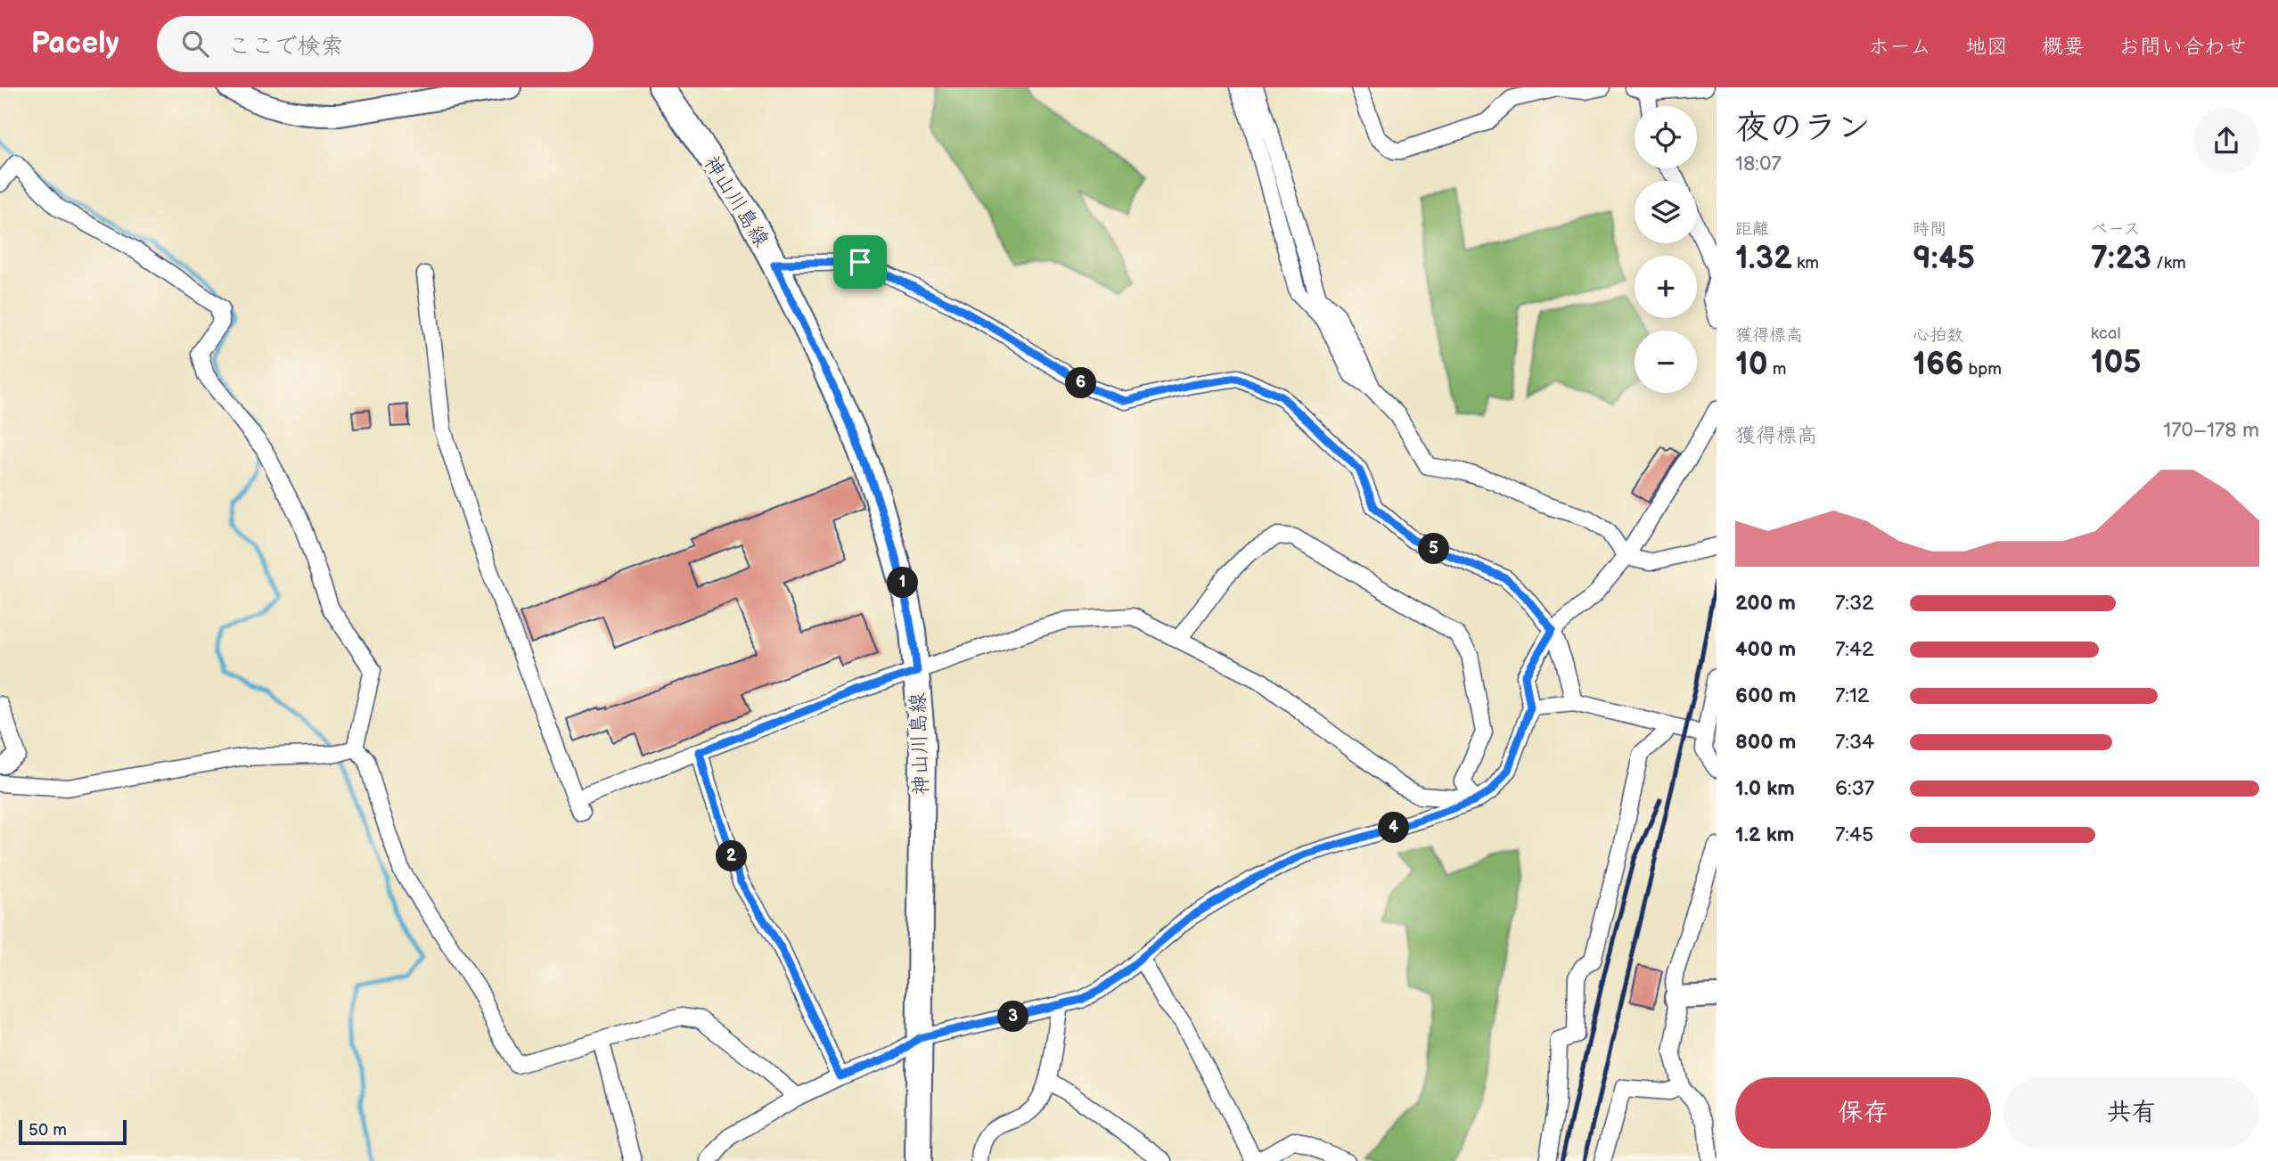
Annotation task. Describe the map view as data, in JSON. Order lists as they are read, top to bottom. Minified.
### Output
{"streets":{"main road":["神山川島線"]},"scale_bar":"50 m","page":{"header":"Pacely","search":"ここで検索","nav":["ホーム","地図","概要","お問い合わせ"],"heading":["夜のラン","18:07"],"map_buttons":["+","−"],"stats":[["距離","1.32 km"],["時間","9:45"],["ペース","7:23 /km"],["獲得標高","10 m"],["心拍数","166 bpm"],["kcal","105"]],"pins":["6","5","1","4","2","3"],"chart":["獲得標高","170–178 m"],"list":[{"name":"200 m","note":"7:32"},{"name":"400 m","note":"7:42"},{"name":"600 m","note":"7:12"},{"name":"800 m","note":"7:34"},{"name":"1.0 km","note":"6:37"},{"name":"1.2 km","note":"7:45"}],"buttons":["保存","共有"],"scale":"50 m"}}
